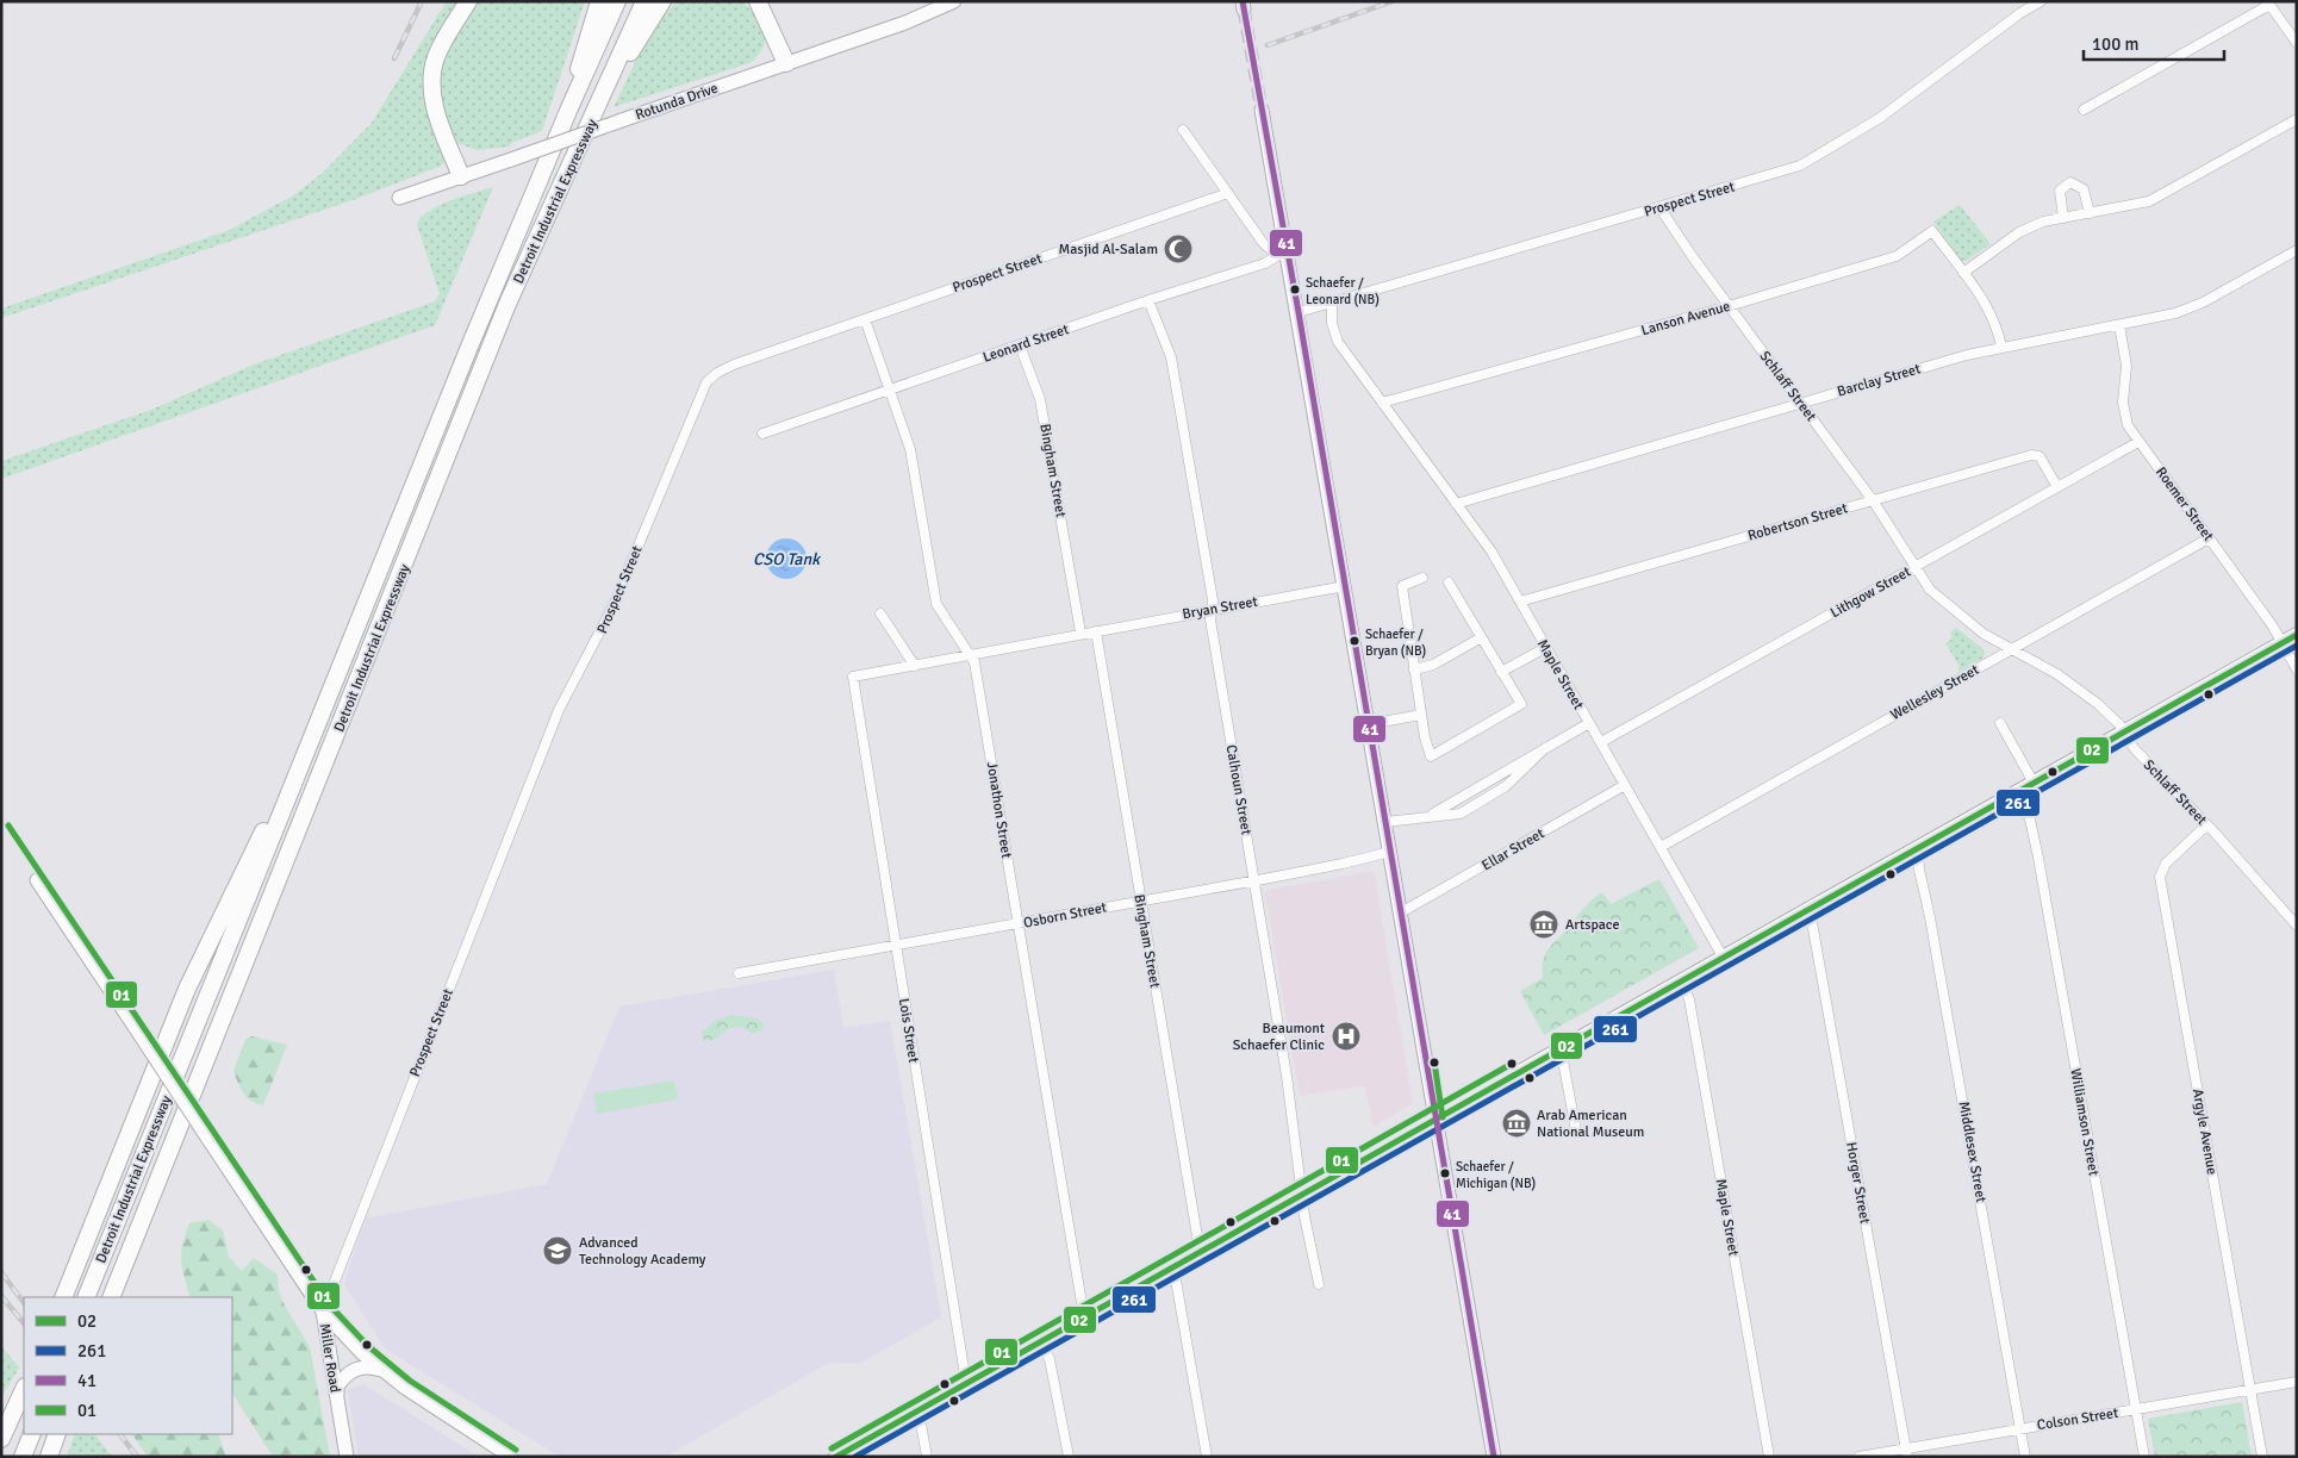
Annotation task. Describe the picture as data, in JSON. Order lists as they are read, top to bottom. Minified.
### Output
{"streets":{"highway":["Detroit Industrial Expressway"],"main road":["Rotunda Drive","Miller Road"],"street":["Prospect Street","Lanson Avenue","Leonard Street","Barclay Street","Schlaff Street","Bingham Street","Roemer Street","Robertson Street","Lithgow Street","Bryan Street","Maple Street","Wellesley Street","Calhoun Street","Jonathon Street","Ellar Street","Osborn Street","Lois Street","Williamson Street","Argyle Avenue","Middlesex Street","Horger Street","Colson Street"]},"crossings":[["Prospect Street","Schlaff Street"],["Prospect Street","Maple Street"],["Prospect Street","Jonathon Street"],["Prospect Street","Miller Road"],["Lanson Avenue","Barclay Street"],["Lanson Avenue","Schlaff Street"],["Lanson Avenue","Maple Street"],["Leonard Street","Bingham Street"],["Leonard Street","Calhoun Street"],["Leonard Street","Jonathon Street"],["Barclay Street","Schlaff Street"],["Barclay Street","Roemer Street"],["Barclay Street","Maple Street"],["Schlaff Street","Robertson Street"],["Schlaff Street","Lithgow Street"],["Schlaff Street","Wellesley Street"],["Schlaff Street","Argyle Avenue"],["Bingham Street","Bryan Street"],["Bingham Street","Osborn Street"],["Roemer Street","Lithgow Street"],["Roemer Street","Wellesley Street"],["Robertson Street","Lithgow Street"],["Robertson Street","Maple Street"],["Lithgow Street","Maple Street"],["Bryan Street","Calhoun Street"],["Maple Street","Wellesley Street"],["Maple Street","Ellar Street"],["Calhoun Street","Osborn Street"],["Jonathon Street","Osborn Street"],["Osborn Street","Lois Street"],["Williamson Street","Colson Street"],["Argyle Avenue","Colson Street"],["Middlesex Street","Colson Street"],["Horger Street","Colson Street"]],"water":["CSO Tank"],"places":{"mosque":["Masjid Al-Salam"],"other":["Schaefer / Leonard (NB)","Schaefer / Bryan (NB)","Schaefer / Michigan (NB)"],"museum":["Artspace","Arab American National Museum"],"hospital":["Beaumont Schaefer Clinic"],"school or university":["Advanced Technology Academy"]},"lines":["transit line 41","transit line 02","transit line 261","transit line 01"],"legend":["02","261","41","01"],"scale_bar":"100 m"}
